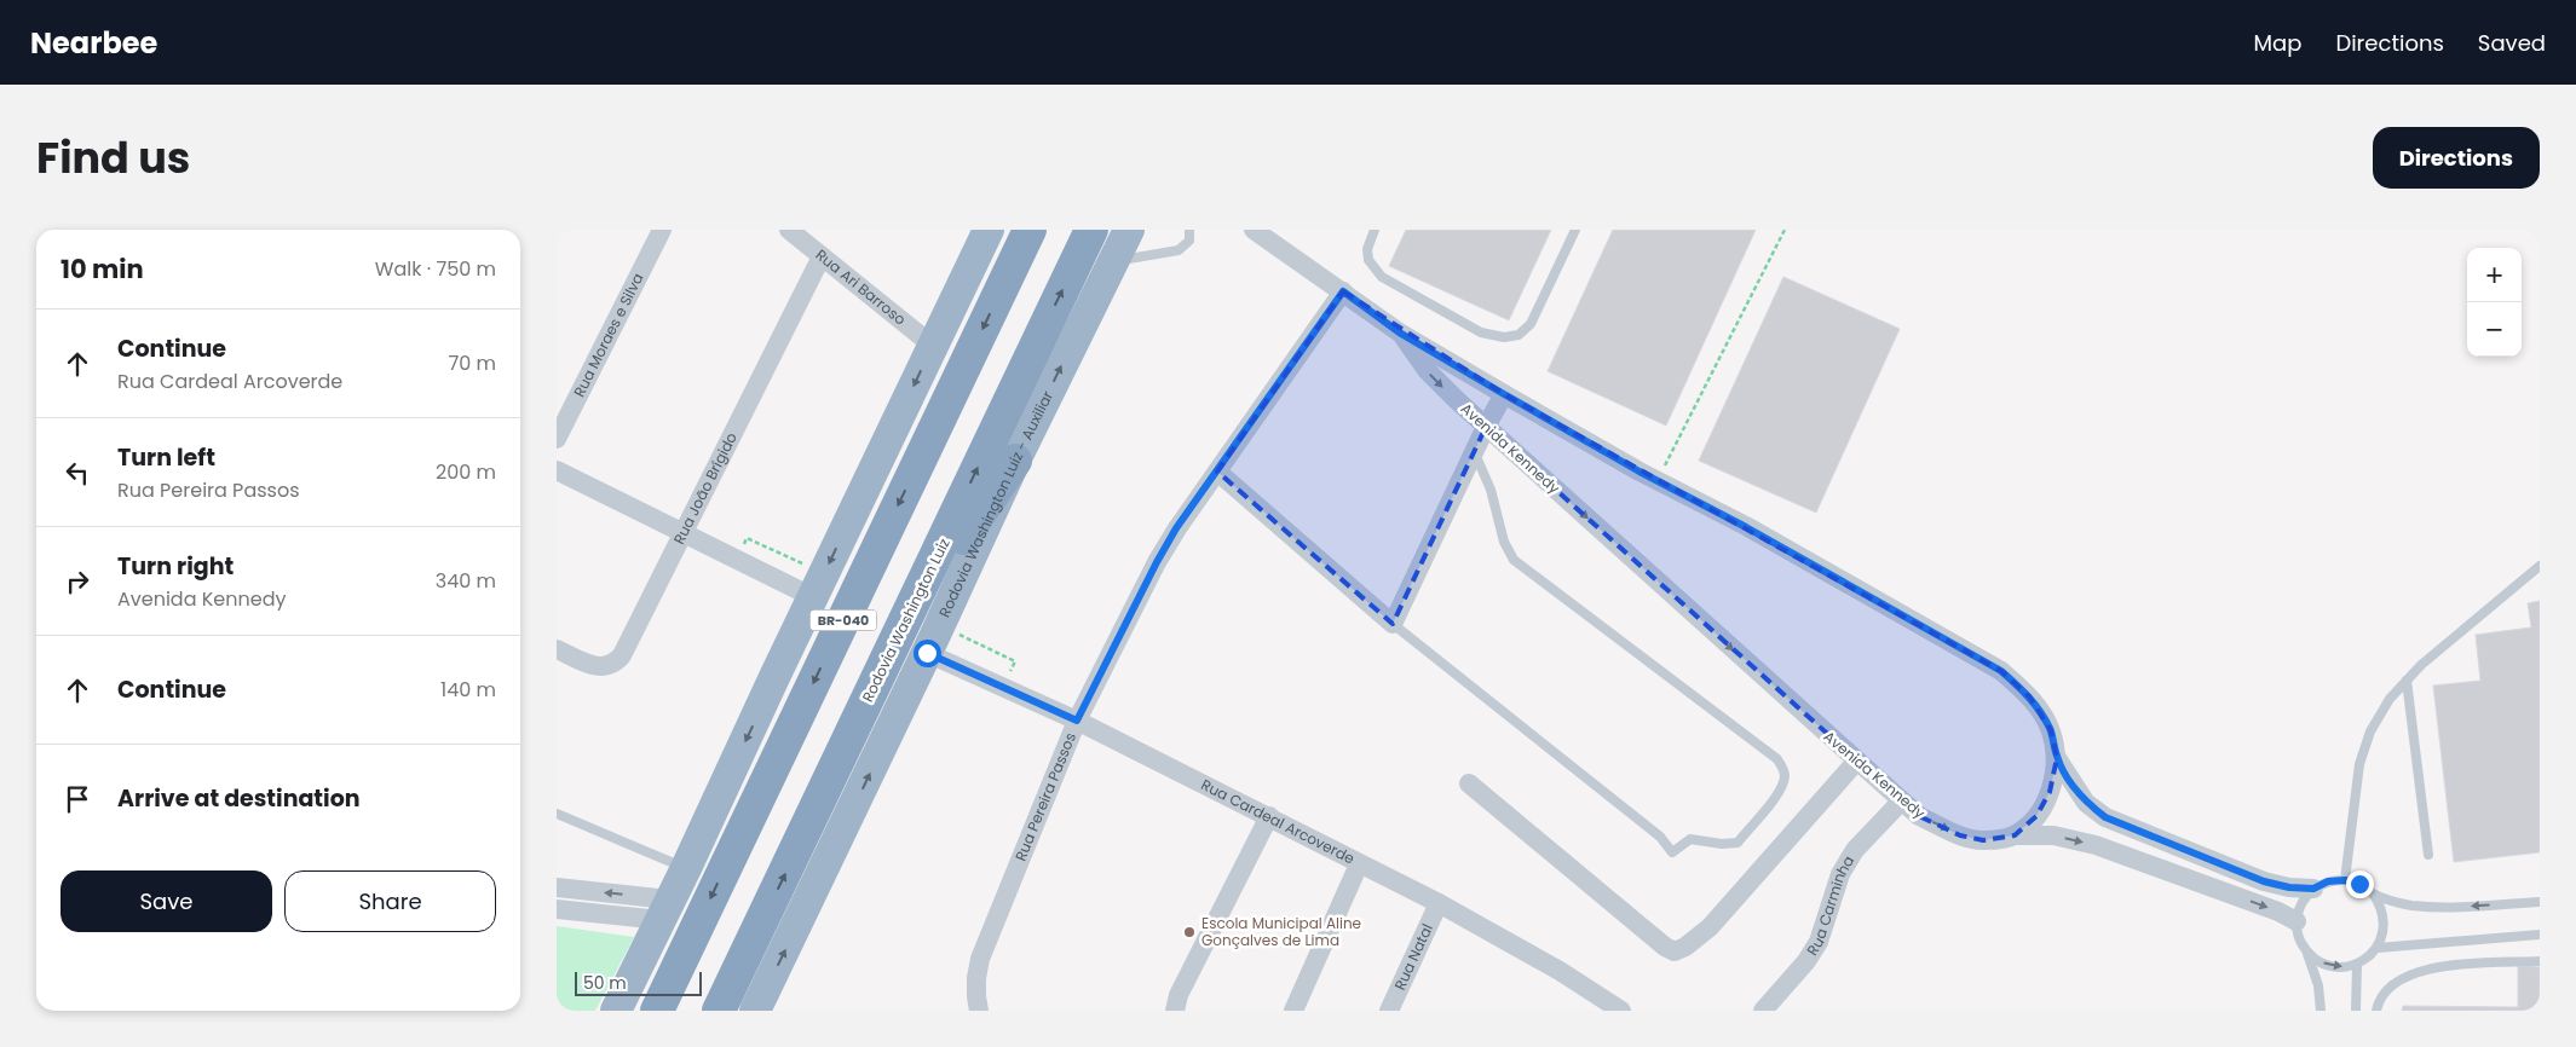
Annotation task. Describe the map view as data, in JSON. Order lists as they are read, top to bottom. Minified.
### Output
{"streets":{"highway":["Rodovia Washington Luiz - Auxiliar","BR-040","Rodovia Washington Luiz"],"street":["Rua Ari Barroso","Rua Moraes e Silva","Avenida Kennedy","Rua João Brígido","Rua Pereira Passos","Rua Cardeal Arcoverde","Rua Carminha","Rua Natal"]},"crossings":[["Rua Ari Barroso","Rua João Brígido"],["Avenida Kennedy","Rua Pereira Passos"],["Avenida Kennedy","Rua Carminha"],["Rodovia Washington Luiz - Auxiliar","Rua Cardeal Arcoverde"],["Rua Pereira Passos","Rua Cardeal Arcoverde"],["Rua Cardeal Arcoverde","Rua Natal"]],"places":["Escola Municipal Aline Gonçalves de Lima"],"scale_bar":"50 m","page":{"header":"Nearbee","nav":["Map","Directions","Saved"],"title":"Find us","buttons":["Directions",["Save","Share"]],"heading":["10 min","Walk · 750 m"],"map_buttons":["+","−"],"list":[["Continue","Rua Cardeal Arcoverde","70 m"],["Turn left","Rua Pereira Passos","200 m"],["Turn right","Avenida Kennedy","340 m"],["Continue","140 m"],"Arrive at destination"],"scale":"50 m"}}
